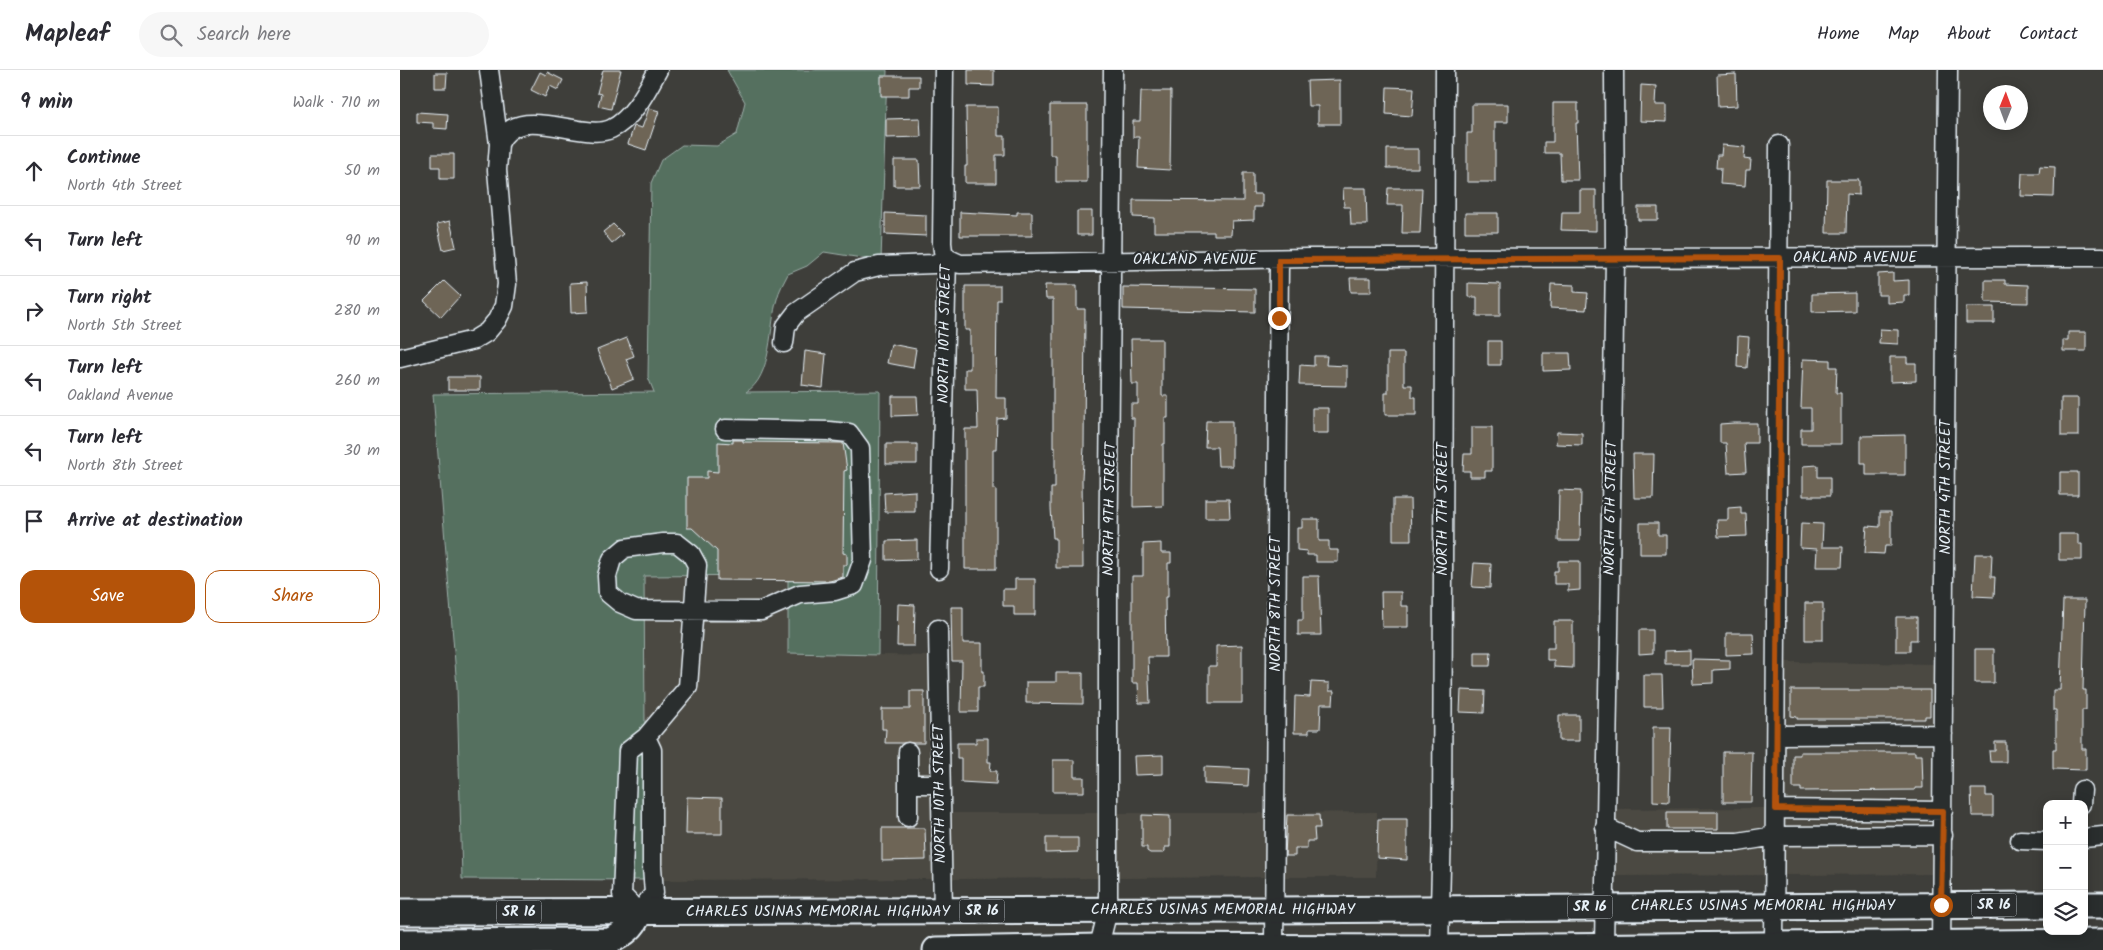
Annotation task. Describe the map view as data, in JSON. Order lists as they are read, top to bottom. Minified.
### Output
{"streets":{"highway":["SR 16","CHARLES USINAS MEMORIAL HIGHWAY"],"street":["OAKLAND AVENUE","NORTH 10TH STREET","NORTH 4TH STREET","NORTH 6TH STREET","NORTH 9TH STREET","NORTH 7TH STREET","NORTH 8TH STREET"]},"crossings":[["OAKLAND AVENUE","NORTH 10TH STREET"],["OAKLAND AVENUE","NORTH 4TH STREET"],["OAKLAND AVENUE","NORTH 6TH STREET"],["OAKLAND AVENUE","NORTH 9TH STREET"],["OAKLAND AVENUE","NORTH 7TH STREET"],["OAKLAND AVENUE","NORTH 8TH STREET"],["NORTH 10TH STREET","CHARLES USINAS MEMORIAL HIGHWAY"],["NORTH 4TH STREET","CHARLES USINAS MEMORIAL HIGHWAY"],["NORTH 6TH STREET","CHARLES USINAS MEMORIAL HIGHWAY"],["NORTH 9TH STREET","CHARLES USINAS MEMORIAL HIGHWAY"],["NORTH 7TH STREET","CHARLES USINAS MEMORIAL HIGHWAY"],["NORTH 8TH STREET","CHARLES USINAS MEMORIAL HIGHWAY"]],"north":"top","page":{"header":"Mapleaf","search":"Search here","nav":["Home","Map","About","Contact"],"heading":["9 min","Walk · 710 m"],"list":[["Continue","North 4th Street","50 m"],["Turn left","90 m"],["Turn right","North 5th Street","280 m"],["Turn left","Oakland Avenue","260 m"],["Turn left","North 8th Street","30 m"],"Arrive at destination"],"buttons":["Save","Share"],"map_buttons":["+","−"]}}
